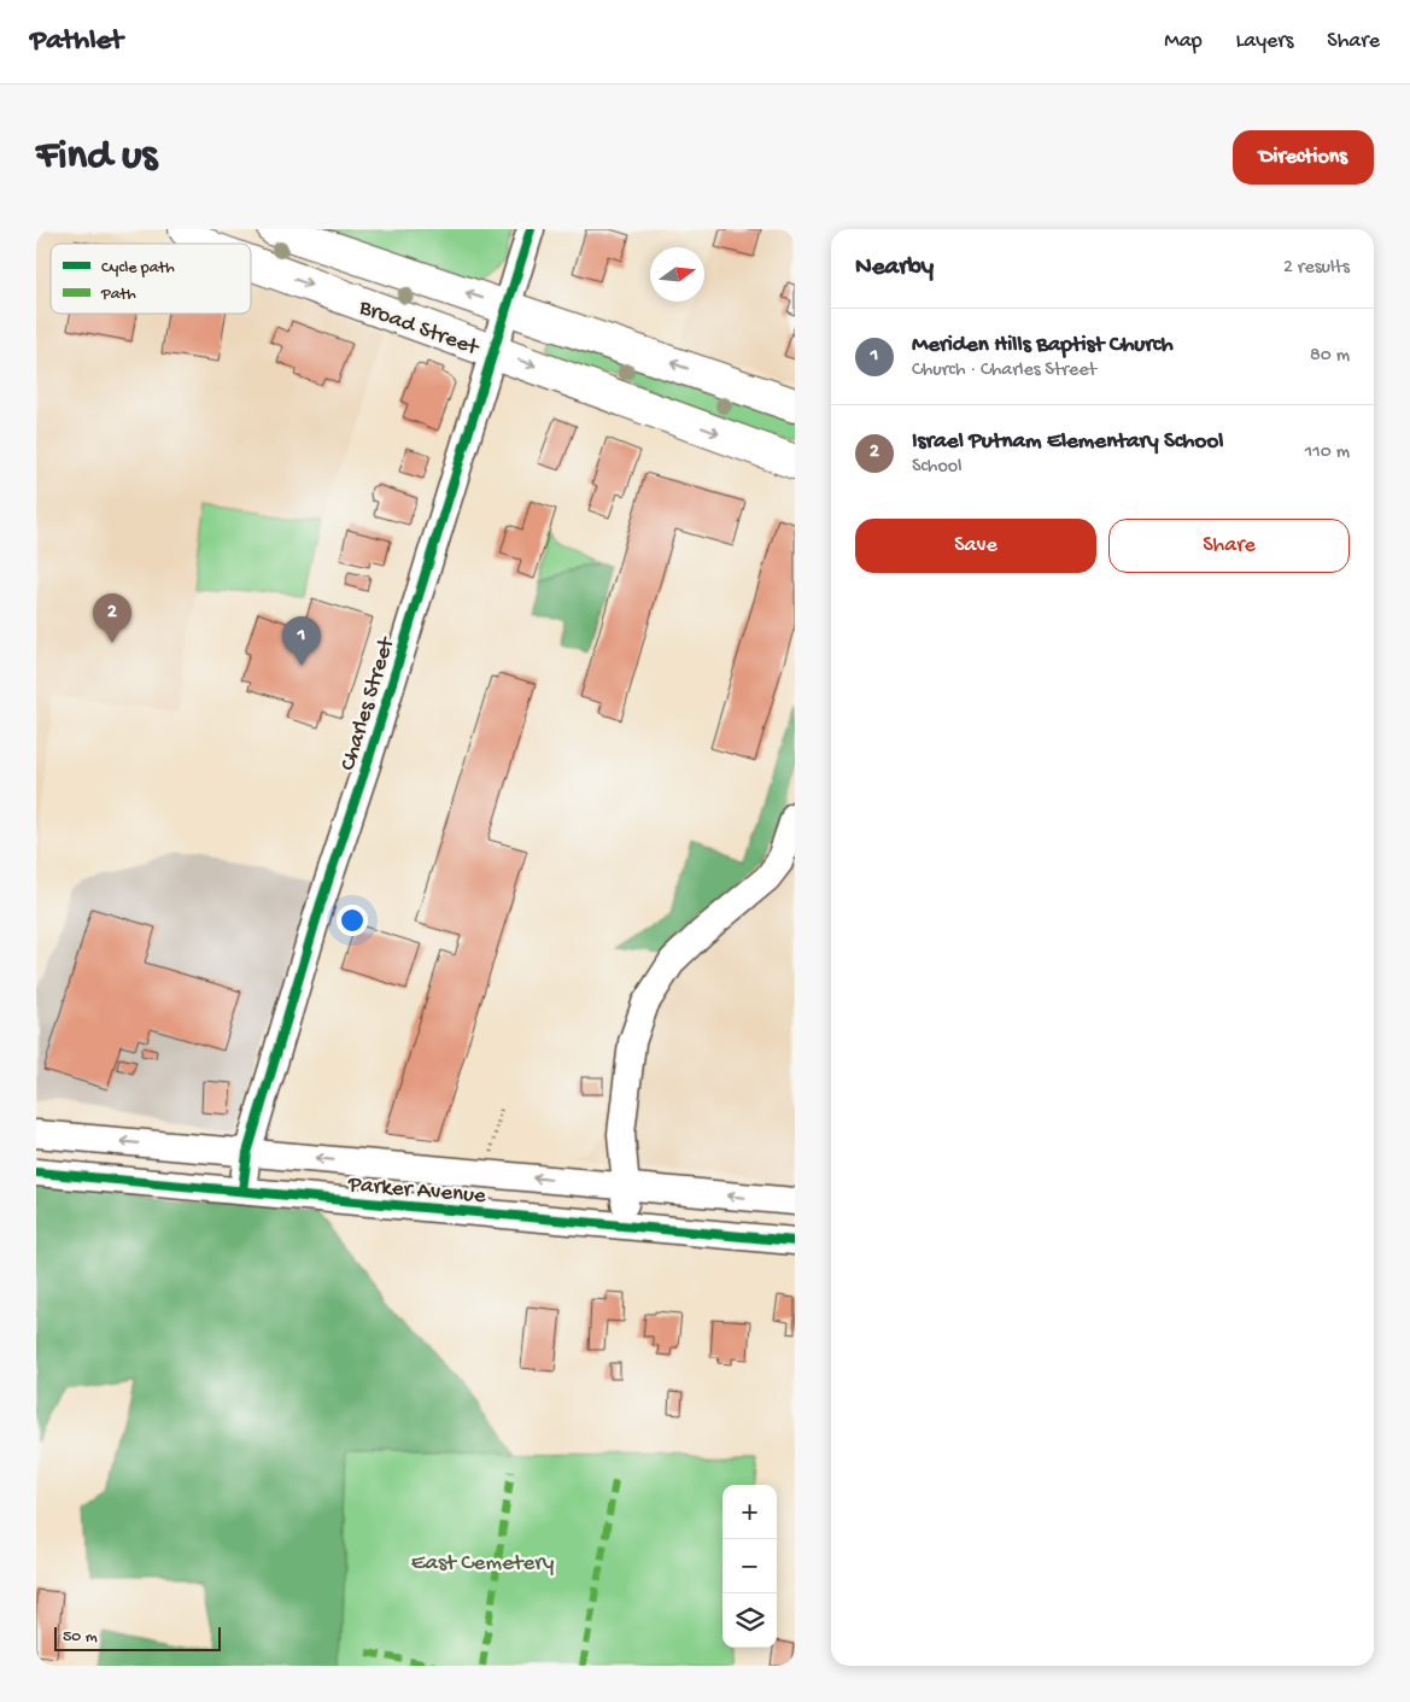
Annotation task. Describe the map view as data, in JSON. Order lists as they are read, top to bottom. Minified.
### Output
{"streets":{"main road":["Broad Street"],"street":["Charles Street","Parker Avenue"]},"crossings":[["Broad Street","Charles Street"],["Charles Street","Parker Avenue"]],"parks":["East Cemetery"],"legend":["Cycle path","Path"],"scale_bar":"50 m","north":"right","page":{"header":"Pathlet","nav":["Map","Layers","Share"],"buttons":["Directions",["Save","Share"]],"title":"Find us","heading":["Nearby","2 results"],"list":[{"mark":"1","name":"Meriden Hills Baptist Church","note":"Church · Charles Street","value":"80 m"},{"mark":"2","name":"Israel Putnam Elementary School","note":"School","value":"110 m"}],"pins":["2","1"],"map_buttons":["+","−"],"scale":"50 m"}}
